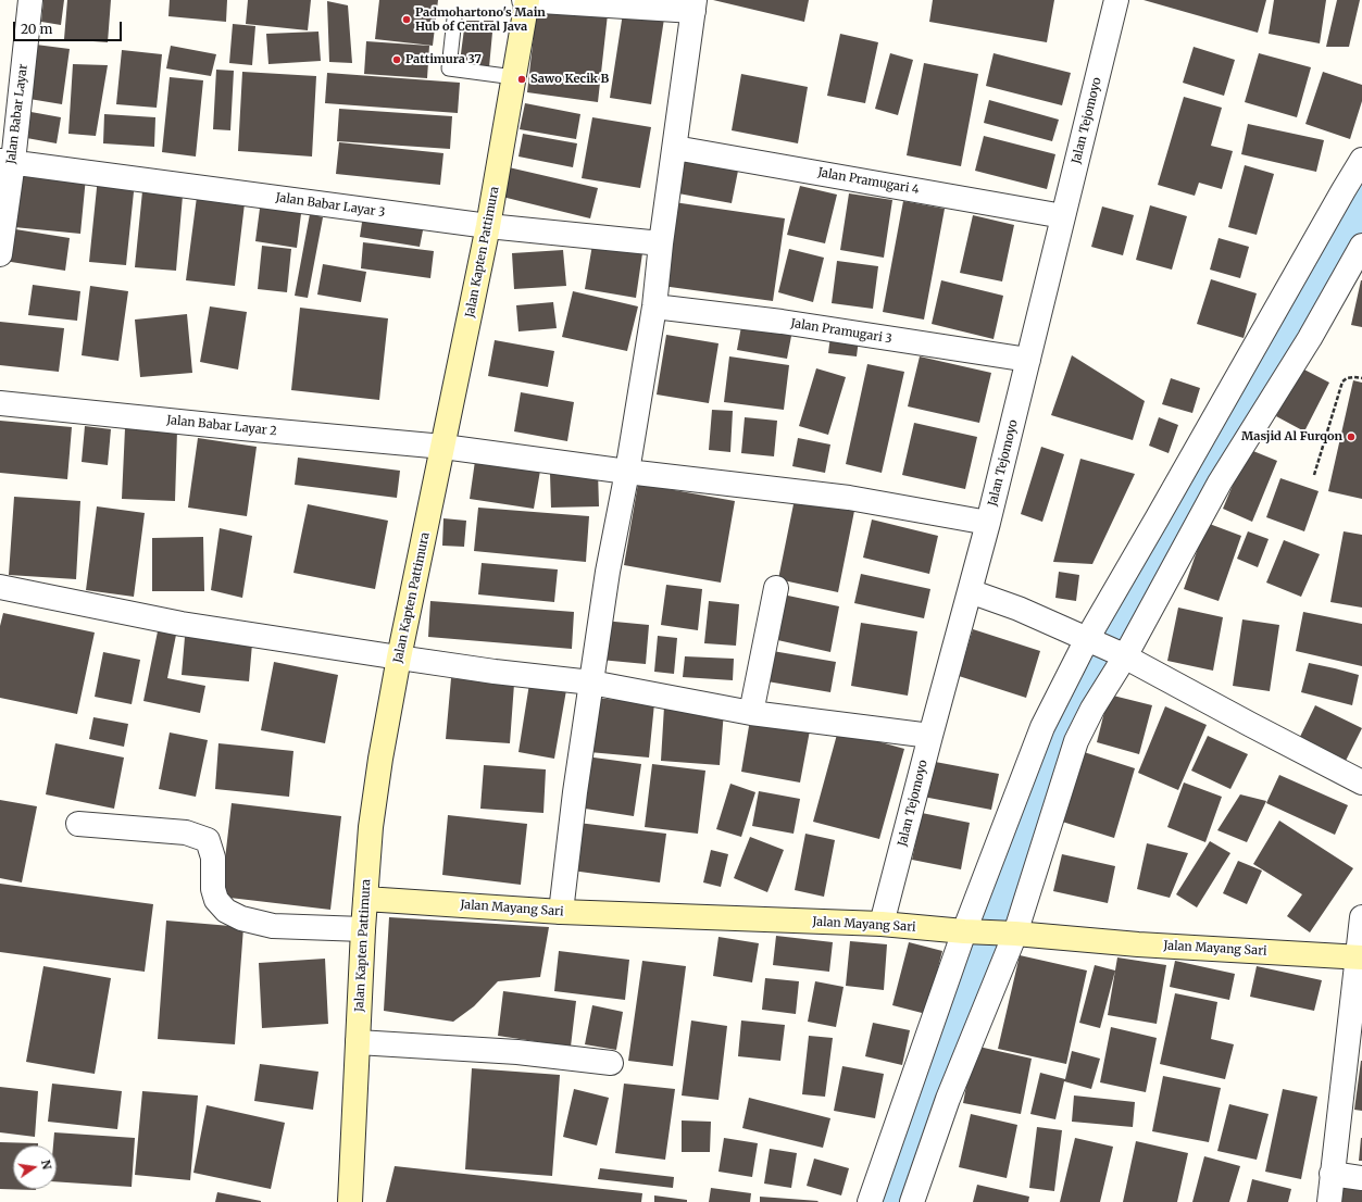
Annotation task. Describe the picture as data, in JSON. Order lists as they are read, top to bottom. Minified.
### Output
{"streets":{"main road":["Jalan Kapten Pattimura","Jalan Mayang Sari"],"street":["Jalan Babar Layar","Jalan Tejomoyo","Jalan Pramugari 4","Jalan Babar Layar 3","Jalan Pramugari 3","Jalan Babar Layar 2"]},"crossings":[["Jalan Babar Layar","Jalan Babar Layar 3"],["Jalan Tejomoyo","Jalan Pramugari 4"],["Jalan Tejomoyo","Jalan Pramugari 3"],["Jalan Tejomoyo","Jalan Babar Layar 2"],["Jalan Tejomoyo","Jalan Mayang Sari"],["Jalan Babar Layar 3","Jalan Kapten Pattimura"],["Jalan Kapten Pattimura","Jalan Babar Layar 2"],["Jalan Kapten Pattimura","Jalan Mayang Sari"]],"places":["Padmohartono's Main Hub of Central Java","Pattimura 37","Sawo Kecik B","Masjid Al Furqon"],"scale_bar":"20 m","north":"right"}
